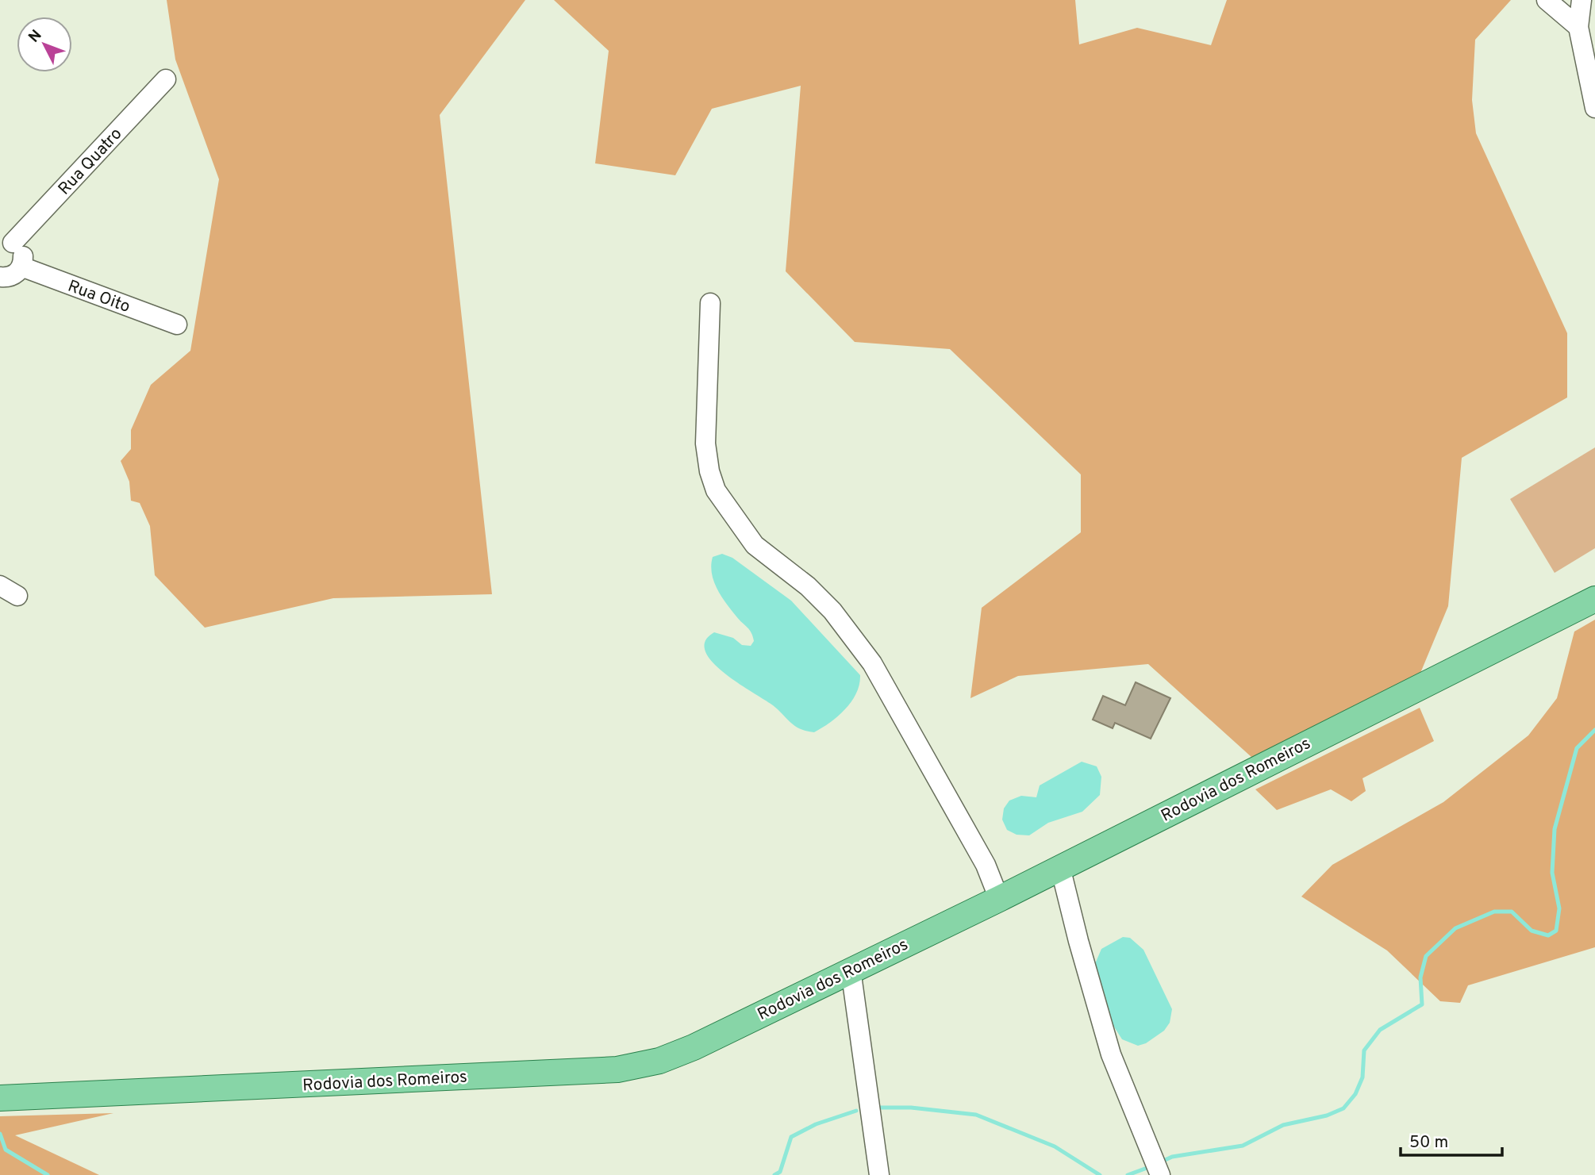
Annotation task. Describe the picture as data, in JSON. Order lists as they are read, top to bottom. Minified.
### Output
{"streets":{"main road":["Rodovia dos Romeiros"],"street":["Rua Quatro","Rua Oito"]},"scale_bar":"50 m","north":"top left"}
